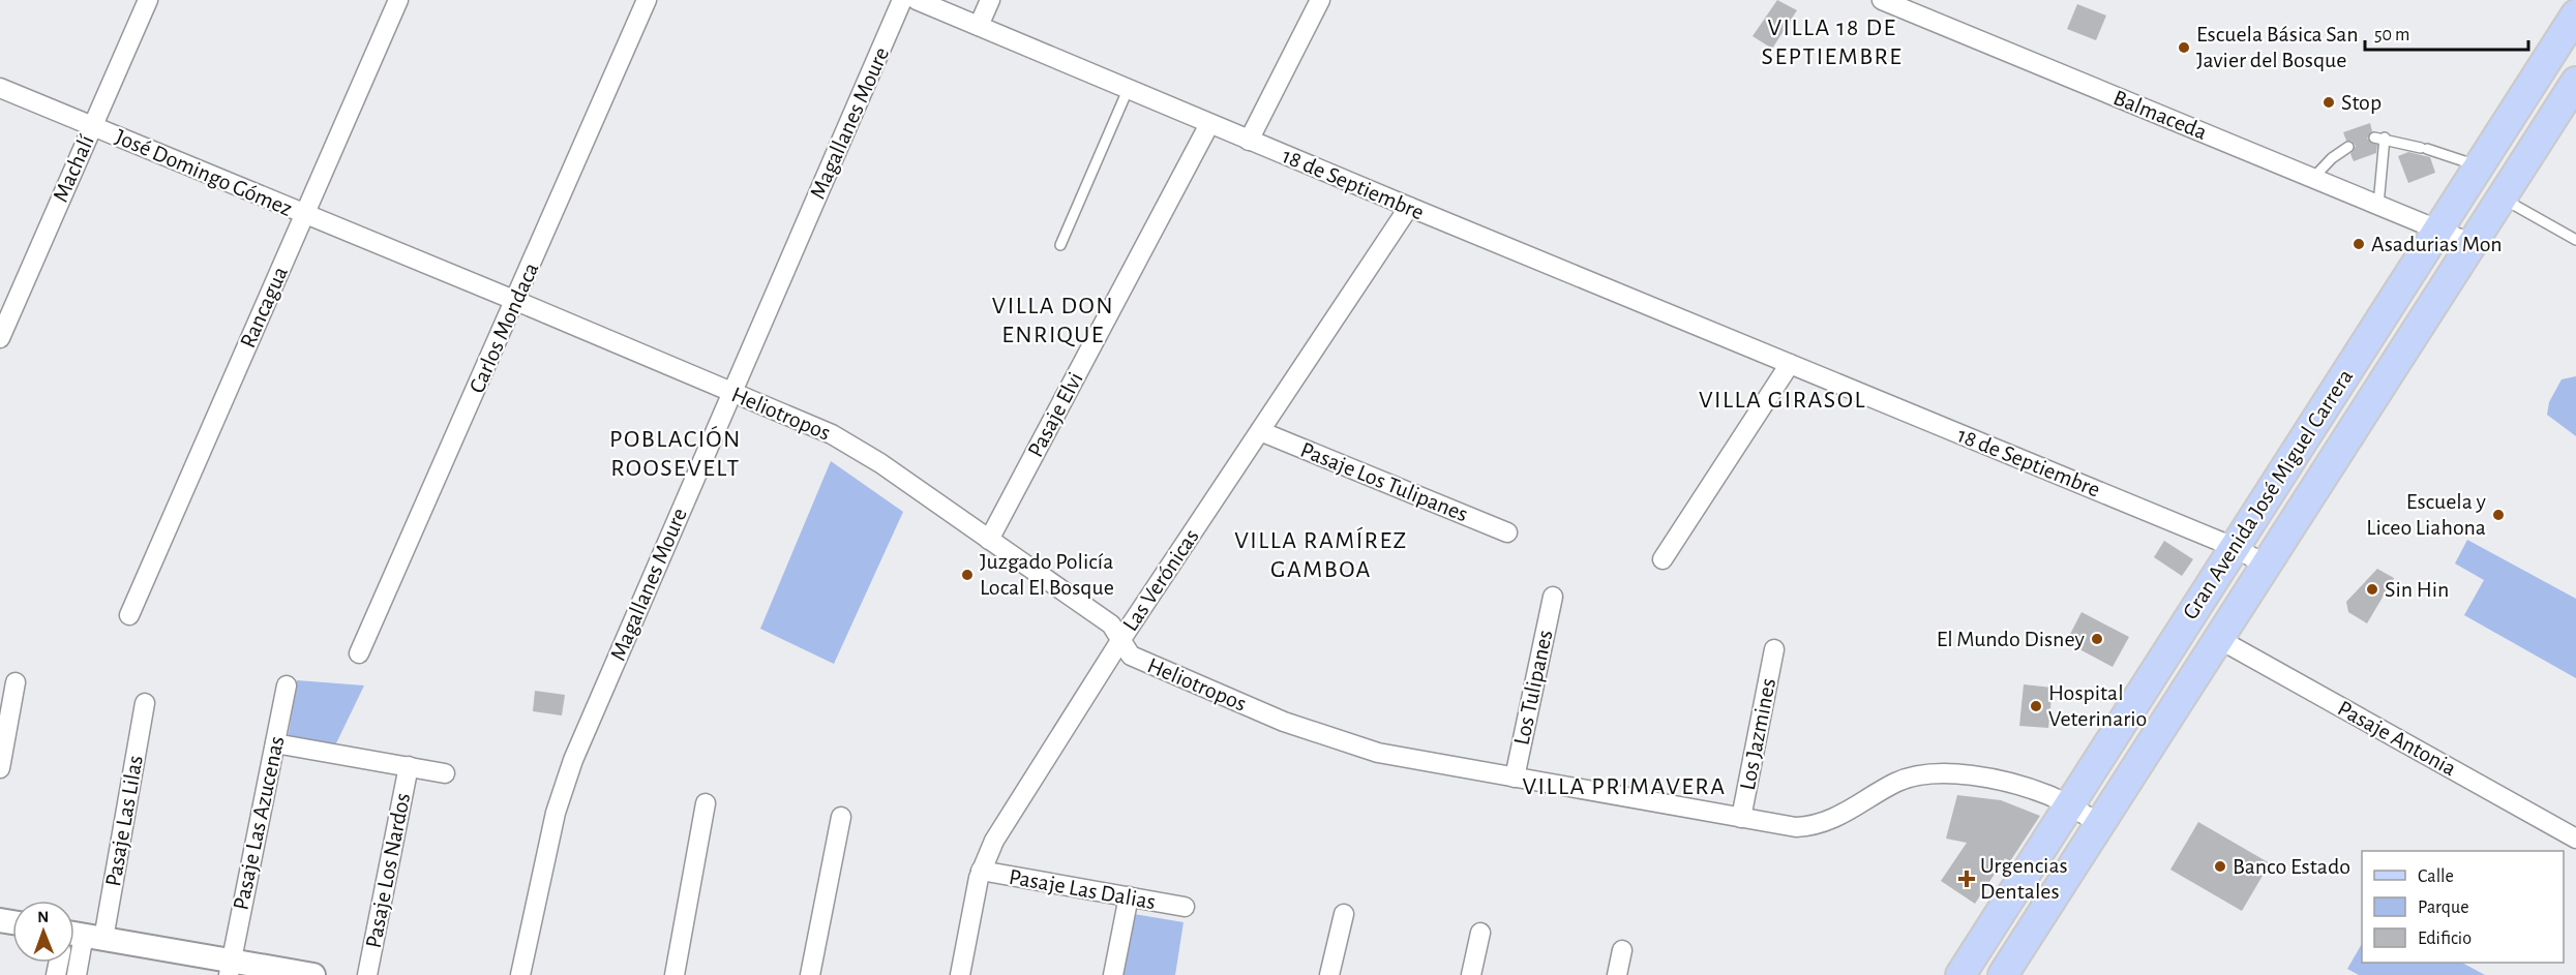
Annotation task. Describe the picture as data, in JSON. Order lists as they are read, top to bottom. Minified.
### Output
{"streets":{"main road":["Gran Avenida José Miguel Carrera"],"street":["Balmaceda","Magallanes Moure","Machalí","José Domingo Gómez","18 de Septiembre","Rancagua","Carlos Mondaca","Heliotropos","Pasaje Elvi","Pasaje Los Tulipanes","Las Verónicas","Los Tulipanes","Los Jazmines","Pasaje Antonia","Pasaje Las Lilas","Pasaje Las Azucenas","Pasaje Los Nardos","Pasaje Las Dalias"]},"crossings":[["Balmaceda","Gran Avenida José Miguel Carrera"],["Magallanes Moure","Heliotropos"],["Machalí","José Domingo Gómez"],["José Domingo Gómez","Rancagua"],["José Domingo Gómez","Heliotropos"],["18 de Septiembre","Pasaje Elvi"],["18 de Septiembre","Gran Avenida José Miguel Carrera"],["18 de Septiembre","Las Verónicas"],["Rancagua","Heliotropos"],["Carlos Mondaca","Heliotropos"],["Heliotropos","Pasaje Elvi"],["Heliotropos","Gran Avenida José Miguel Carrera"],["Heliotropos","Las Verónicas"],["Heliotropos","Los Tulipanes"],["Heliotropos","Los Jazmines"],["Pasaje Los Tulipanes","Las Verónicas"],["Gran Avenida José Miguel Carrera","Pasaje Antonia"],["Las Verónicas","Pasaje Las Dalias"],["Pasaje Las Azucenas","Pasaje Los Nardos"]],"districts":["VILLA 18 DE SEPTIEMBRE","VILLA DON ENRIQUE","VILLA GIRASOL","POBLACIÓN ROOSEVELT","VILLA RAMÍREZ GAMBOA","VILLA PRIMAVERA"],"places":{"other":["Escuela Básica San Javier del Bosque","Stop","Asadurias Mon","Escuela y Liceo Liahona","Juzgado Policía Local El Bosque","Sin Hin","El Mundo Disney","Hospital Veterinario","Banco Estado"],"health":["Urgencias Dentales"]},"legend":["Calle","Parque","Edificio"],"scale_bar":"50 m","north":"top"}
